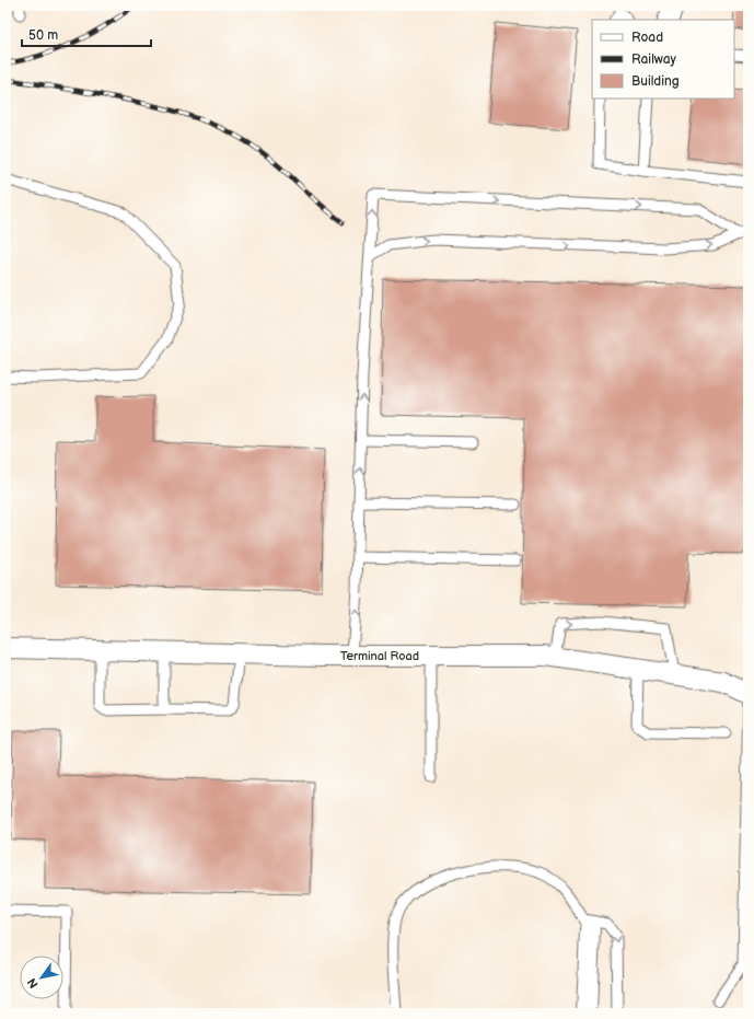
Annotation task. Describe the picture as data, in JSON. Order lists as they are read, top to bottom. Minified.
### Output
{"streets":{"street":["Terminal Road"]},"legend":["Road","Railway","Building"],"scale_bar":"50 m","north":"bottom left"}
